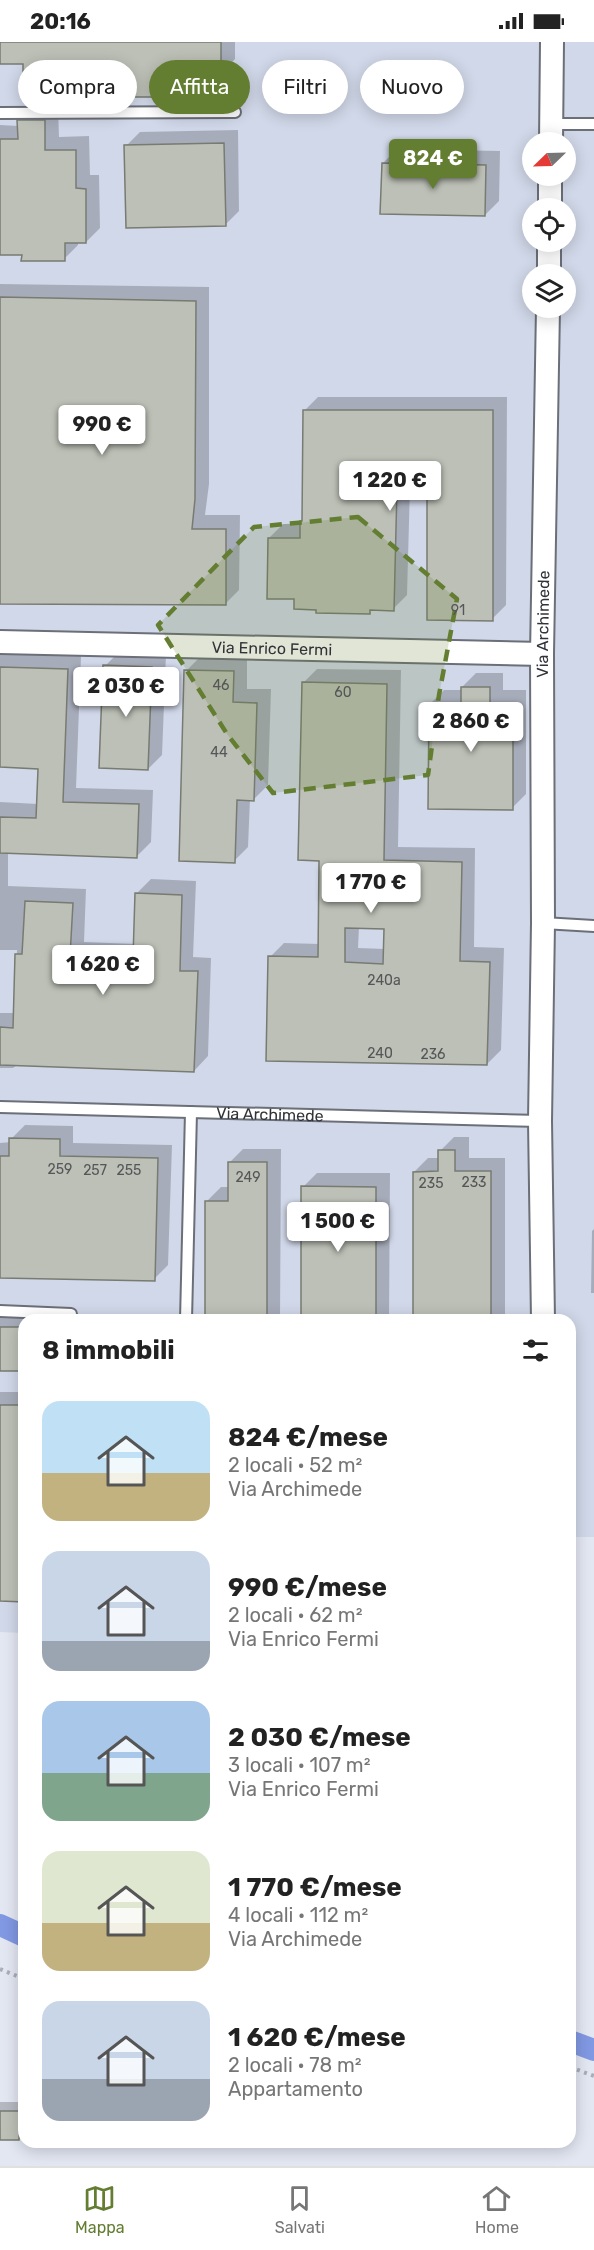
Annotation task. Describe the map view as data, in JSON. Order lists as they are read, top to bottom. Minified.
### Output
{"streets":{"street":["Via Archimede","Via Enrico Fermi"]},"crossings":[["Via Archimede","Via Enrico Fermi"]],"house_numbers":["91","46","60","44","240a","240","236","259","257","255","249","233","235"],"north":"bottom left","page":{"status":"20:16","chip":["Compra","Affitta","Filtri","Nuovo"],"price":["824 €","990 €","1 220 €","2 030 €","2 860 €","1 770 €","1 620 €","1 500 €"],"heading":"8 immobili","list":[{"name":"824 €/mese","note":"2 locali · 52 m² · Via Archimede"},{"name":"990 €/mese","note":"2 locali · 62 m² · Via Enrico Fermi"},{"name":"2 030 €/mese","note":"3 locali · 107 m² · Via Enrico Fermi"},{"name":"1 770 €/mese","note":"4 locali · 112 m² · Via Archimede"},{"name":"1 620 €/mese","note":"2 locali · 78 m² · Appartamento"}],"tabs":["Mappa","Salvati","Home"]}}
